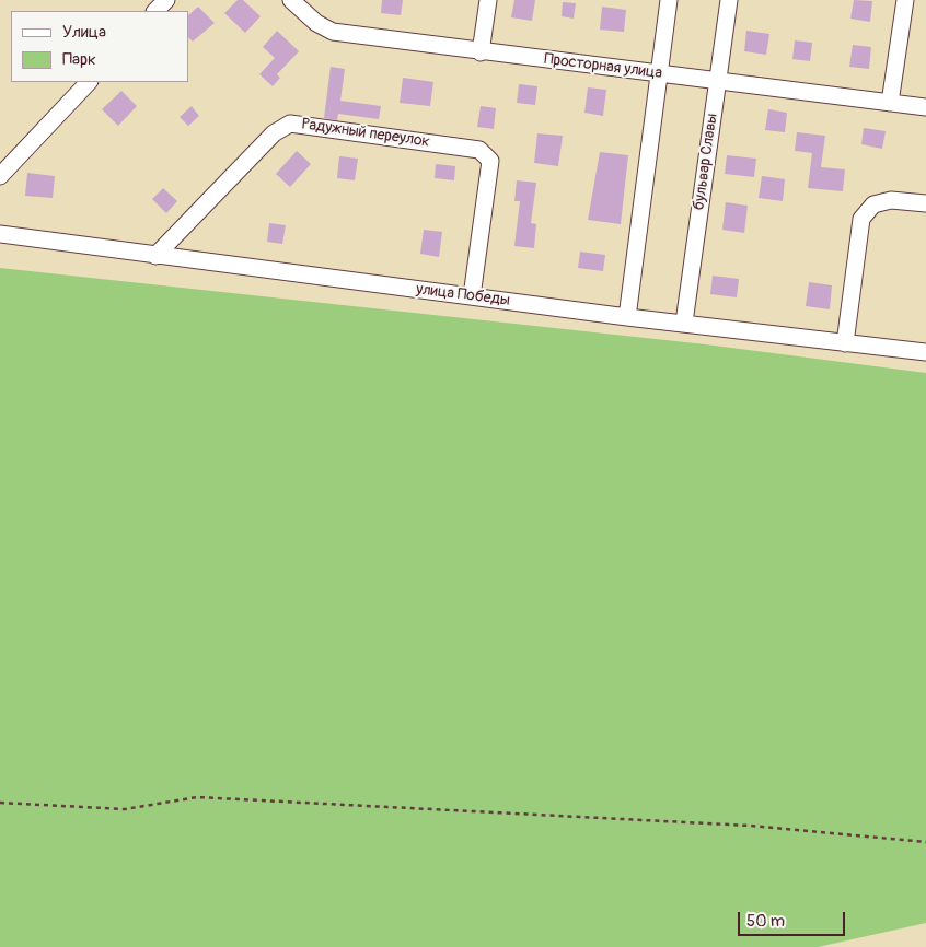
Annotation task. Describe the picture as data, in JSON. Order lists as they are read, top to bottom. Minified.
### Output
{"streets":{"street":["Просторная улица","Радужный переулок","бульвар Славы","улица Победы"]},"crossings":[["Просторная улица","бульвар Славы"],["Радужный переулок","улица Победы"],["бульвар Славы","улица Победы"]],"legend":["Улица","Парк"],"scale_bar":"50 m"}
